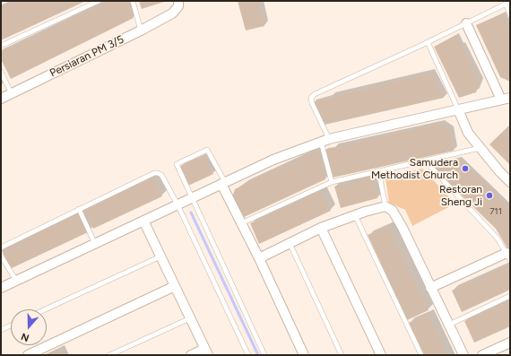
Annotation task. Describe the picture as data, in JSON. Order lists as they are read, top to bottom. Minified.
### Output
{"streets":{"street":["Persiaran PM 3/5"]},"places":["Samudera Methodist Church","Restoran Sheng Ji"],"house_numbers":["711"],"north":"bottom"}
